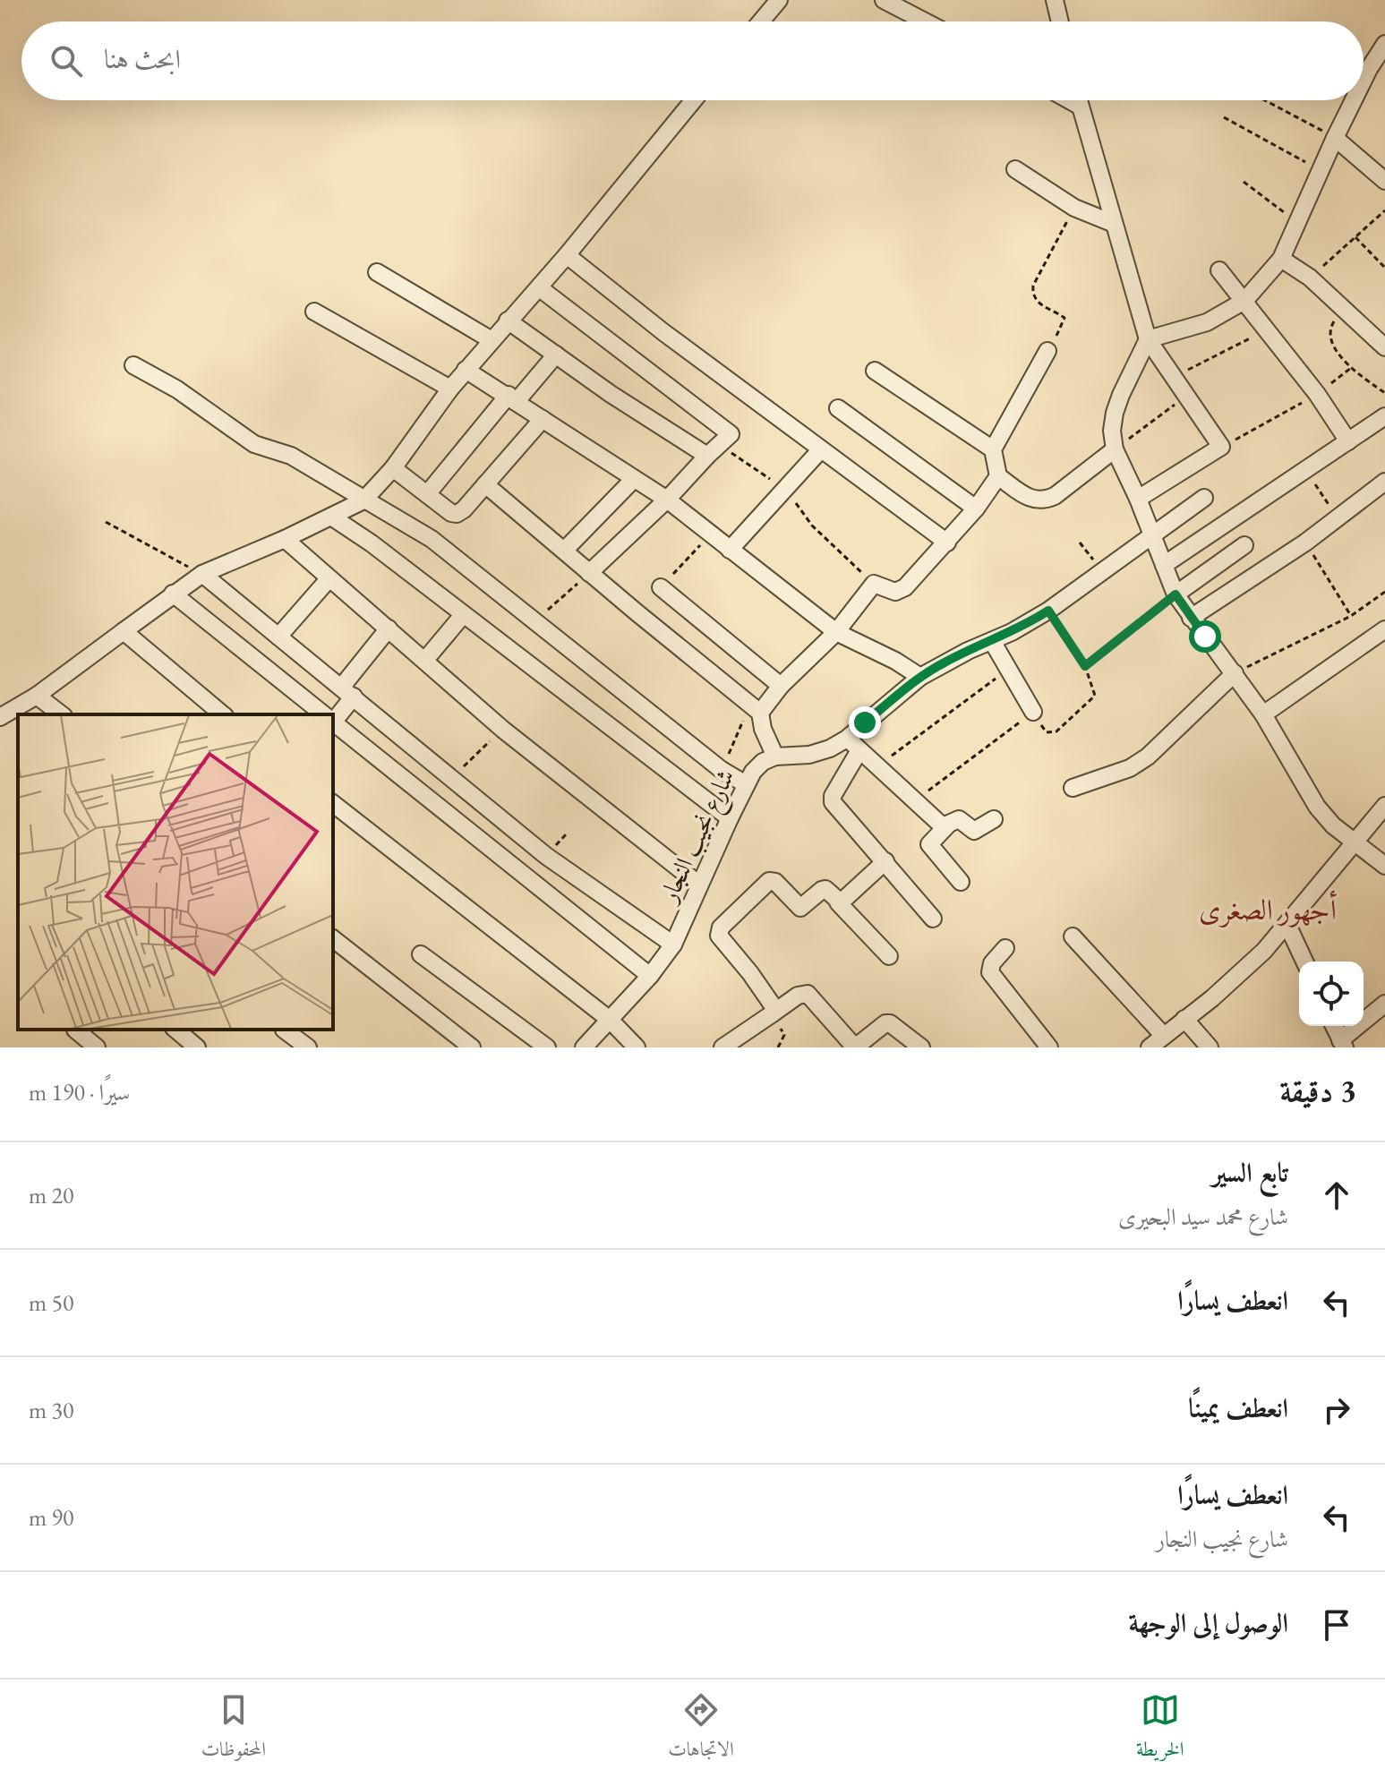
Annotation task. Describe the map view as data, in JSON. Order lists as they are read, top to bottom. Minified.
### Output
{"streets":{"street":["شارع نجيب النجار"]},"districts":["أجهور الصغرى"],"page":{"search":"ابحث هنا","heading":["3 دقيقة","سيرًا · 190 m"],"list":[["تابع السير","شارع محمد سيد البحيرى","20 m"],["انعطف يسارًا","50 m"],["انعطف يمينًا","30 m"],["انعطف يسارًا","شارع نجيب النجار","90 m"],"الوصول إلى الوجهة"],"nav":["الخريطة","الاتجاهات","المحفوظات"]}}
